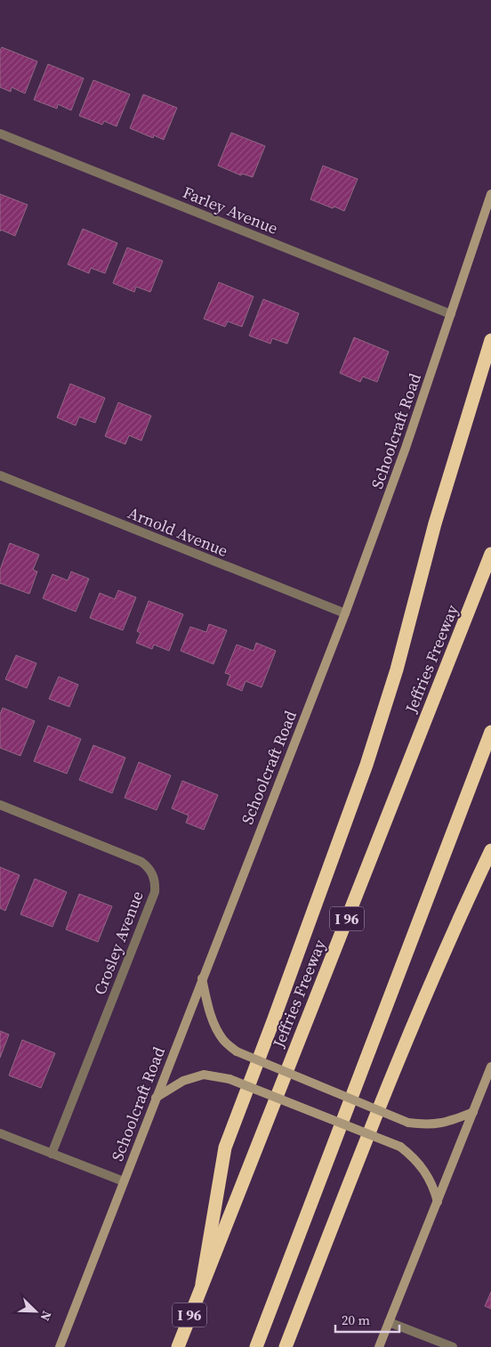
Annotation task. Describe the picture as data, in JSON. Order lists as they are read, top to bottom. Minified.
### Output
{"streets":{"highway":["Jeffries Freeway","I 96"],"main road":["Schoolcraft Road"],"street":["Farley Avenue","Arnold Avenue","Crosley Avenue"]},"crossings":[["Farley Avenue","Schoolcraft Road"],["Schoolcraft Road","Arnold Avenue"]],"scale_bar":"20 m","north":"bottom right"}
